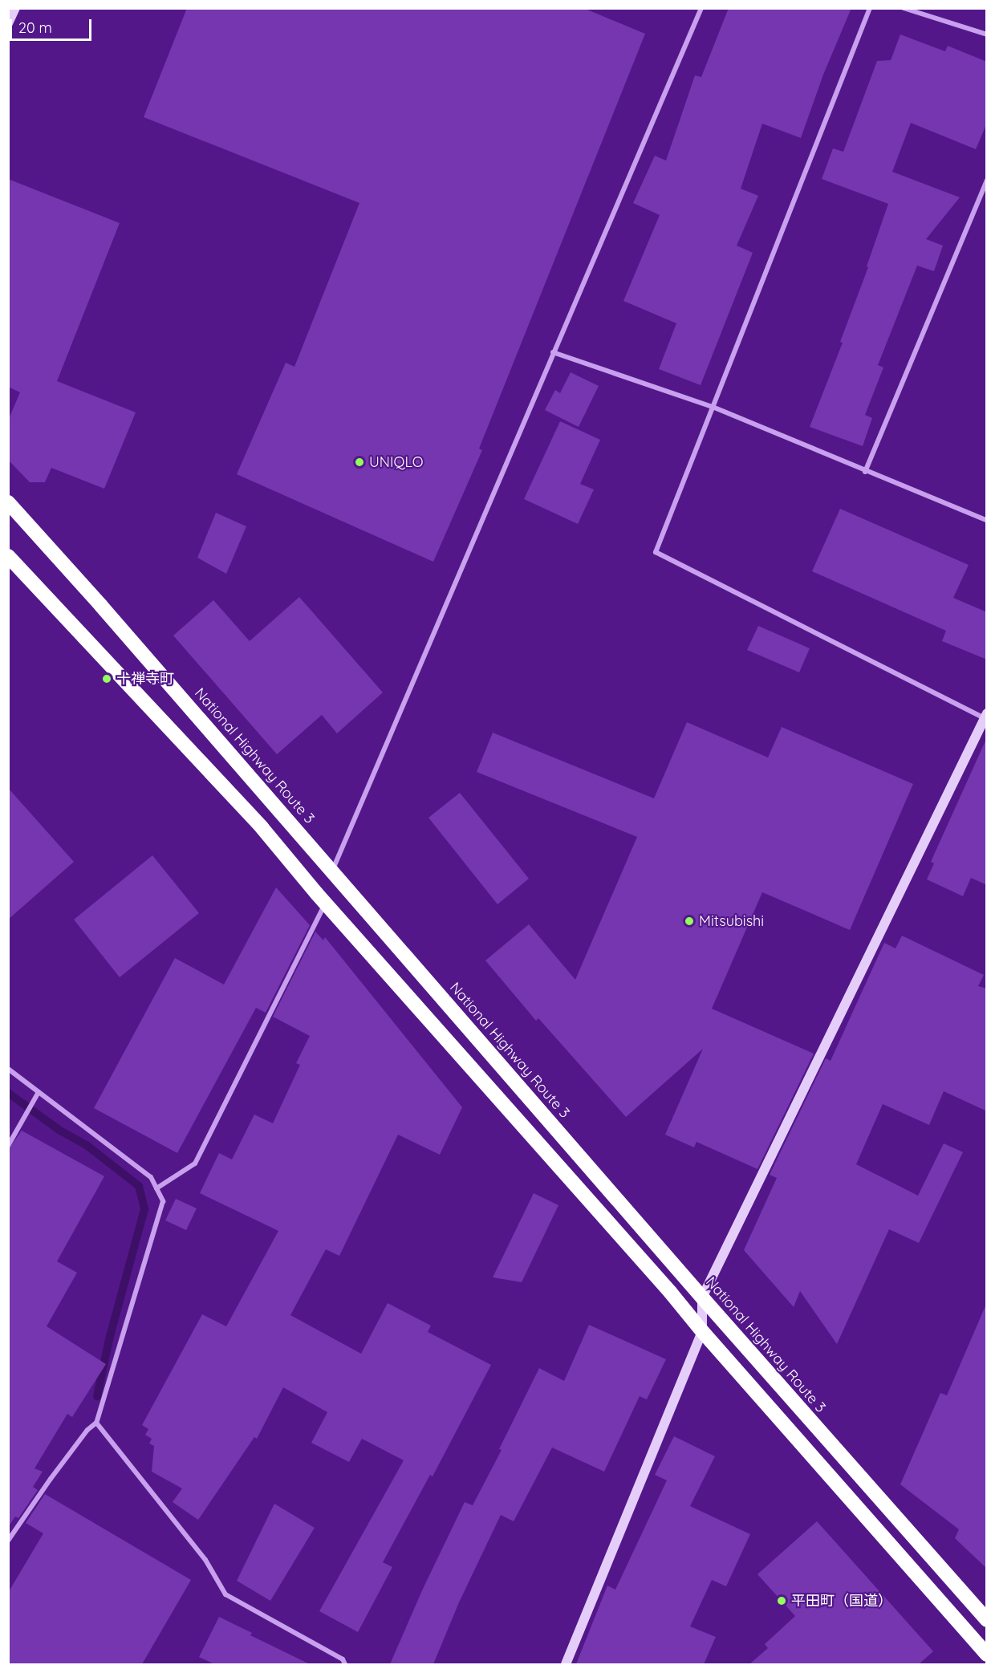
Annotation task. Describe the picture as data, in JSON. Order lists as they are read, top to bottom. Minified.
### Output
{"streets":{"highway":["National Highway Route 3"]},"places":["UNIQLO","十禅寺町","Mitsubishi","平田町（国道）"],"scale_bar":"20 m"}
